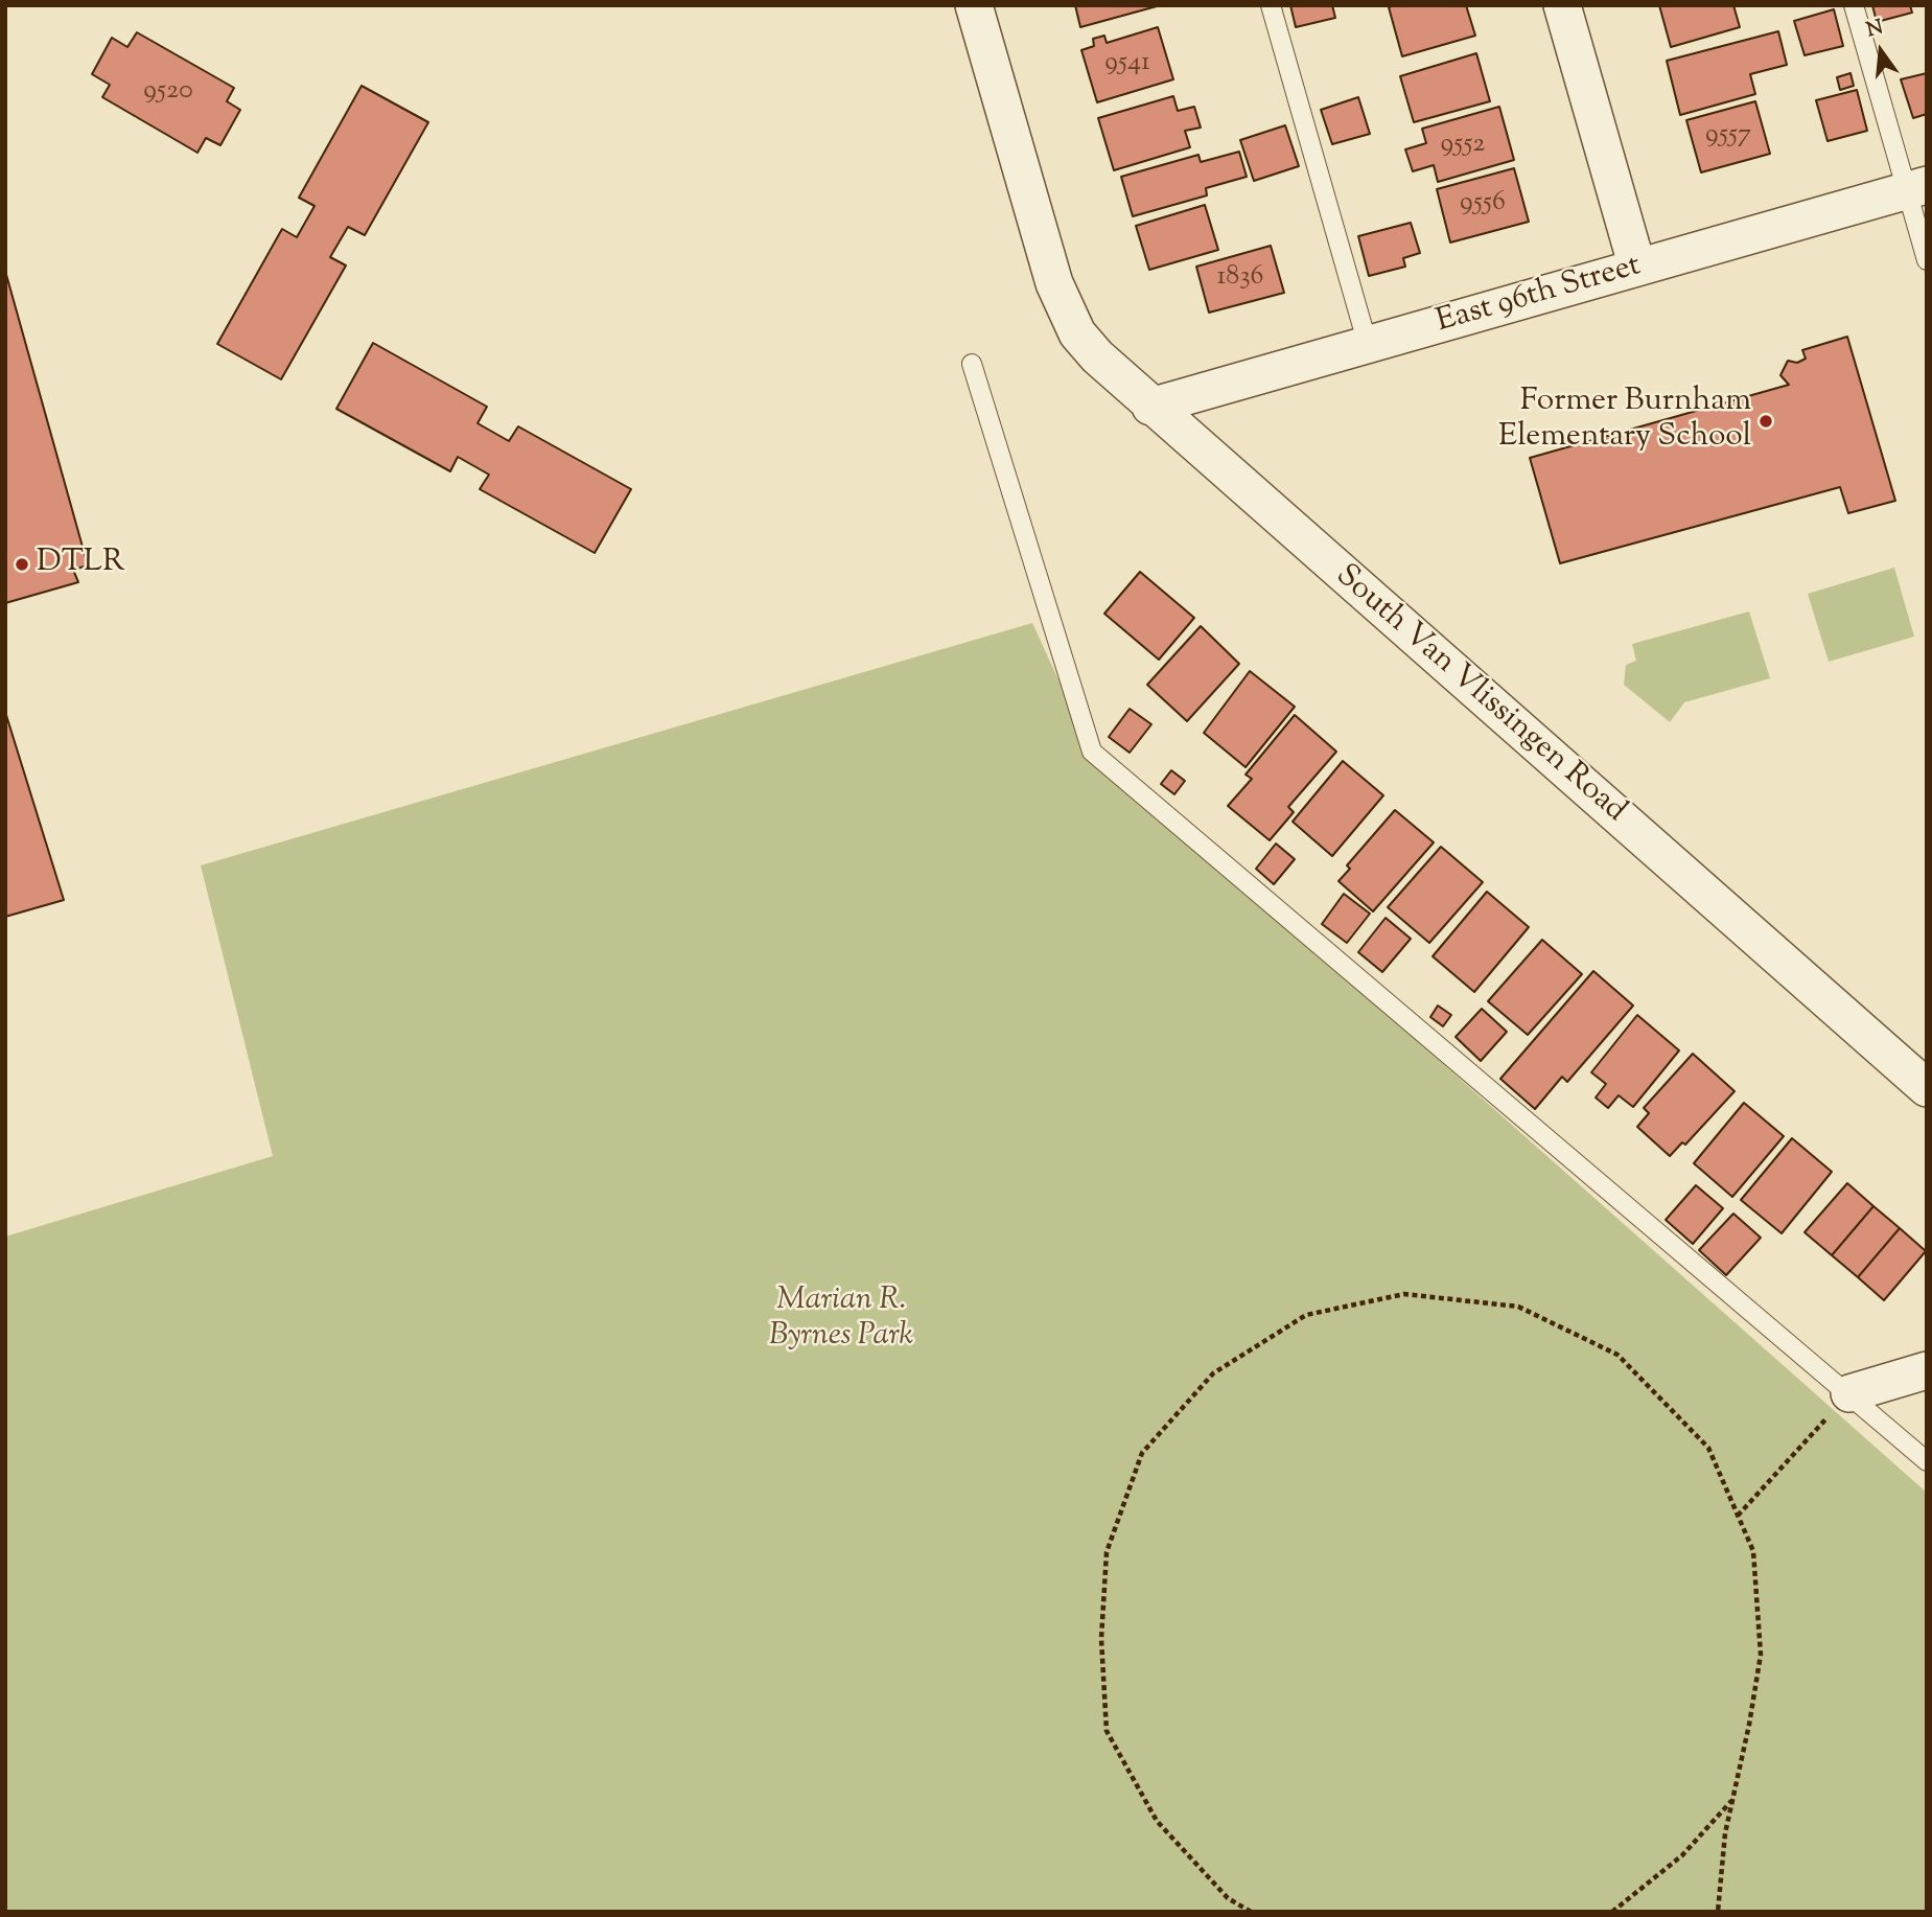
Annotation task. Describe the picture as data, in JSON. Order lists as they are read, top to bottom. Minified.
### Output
{"streets":{"street":["East 96th Street","South Van Vlissingen Road"]},"crossings":[["East 96th Street","South Van Vlissingen Road"]],"parks":["Marian R. Byrnes Park"],"places":["Former Burnham Elementary School","DTLR"],"house_numbers":["9541","9520","9557","9552","9556","1836"],"north":"top"}
